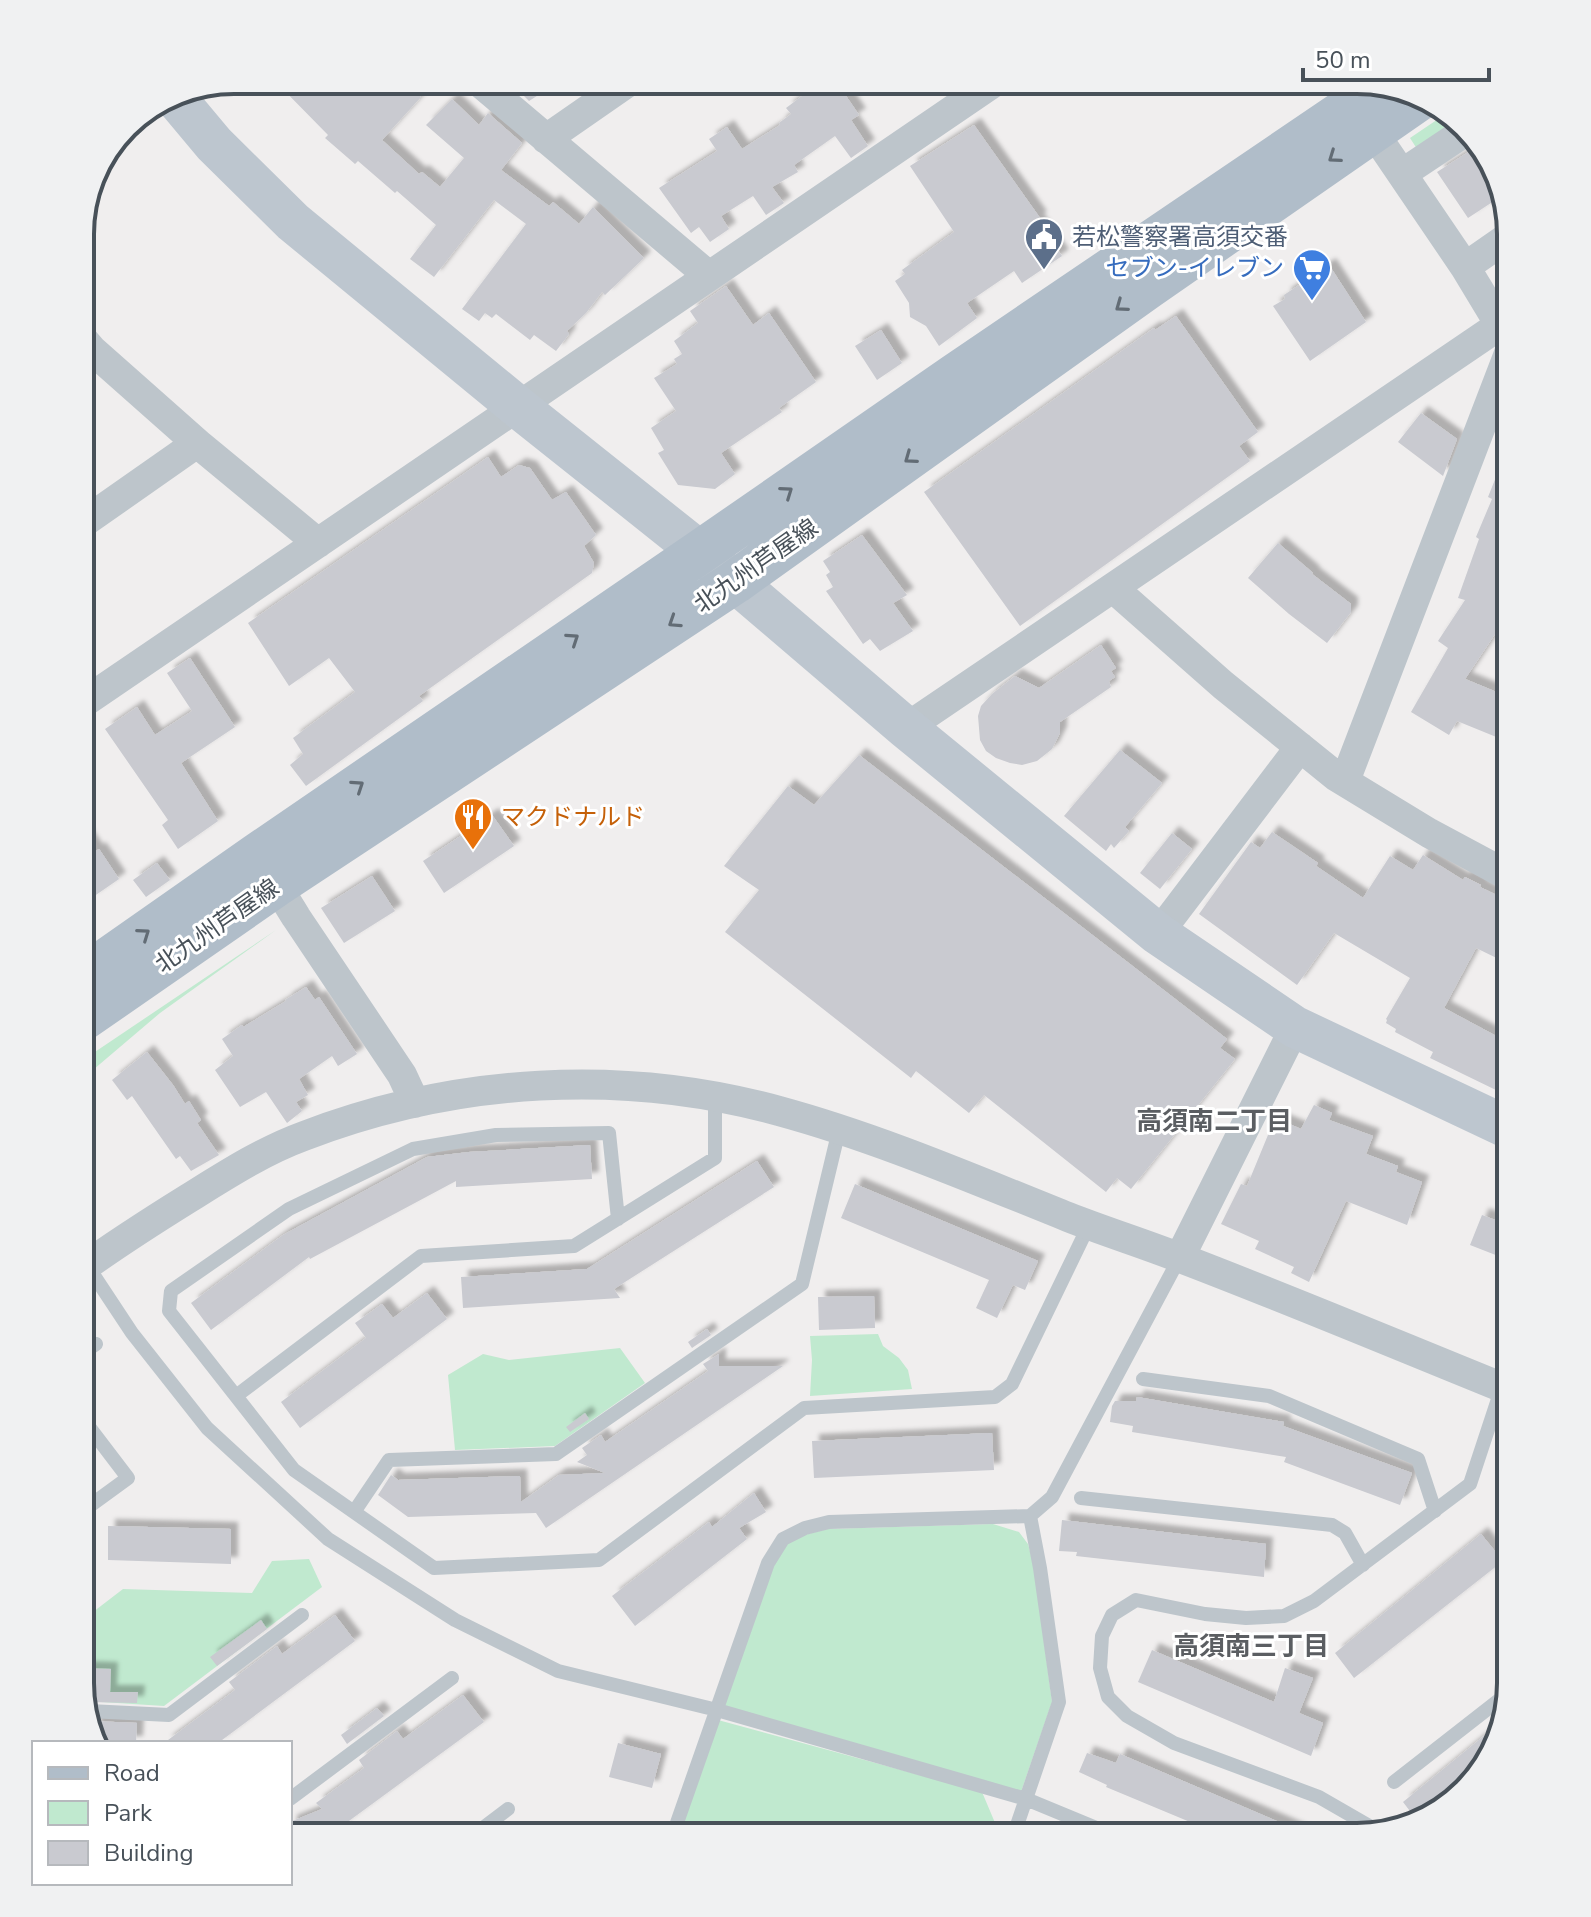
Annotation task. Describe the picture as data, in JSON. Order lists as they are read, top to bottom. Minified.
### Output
{"streets":{"main road":["北九州芦屋線"]},"districts":["高須南二丁目","高須南三丁目"],"places":{"public building":["若松警察署高須交番"],"supermarket":["セブン-イレブン"],"restaurant":["マクドナルド"]},"legend":["Road","Park","Building"],"scale_bar":"50 m"}
